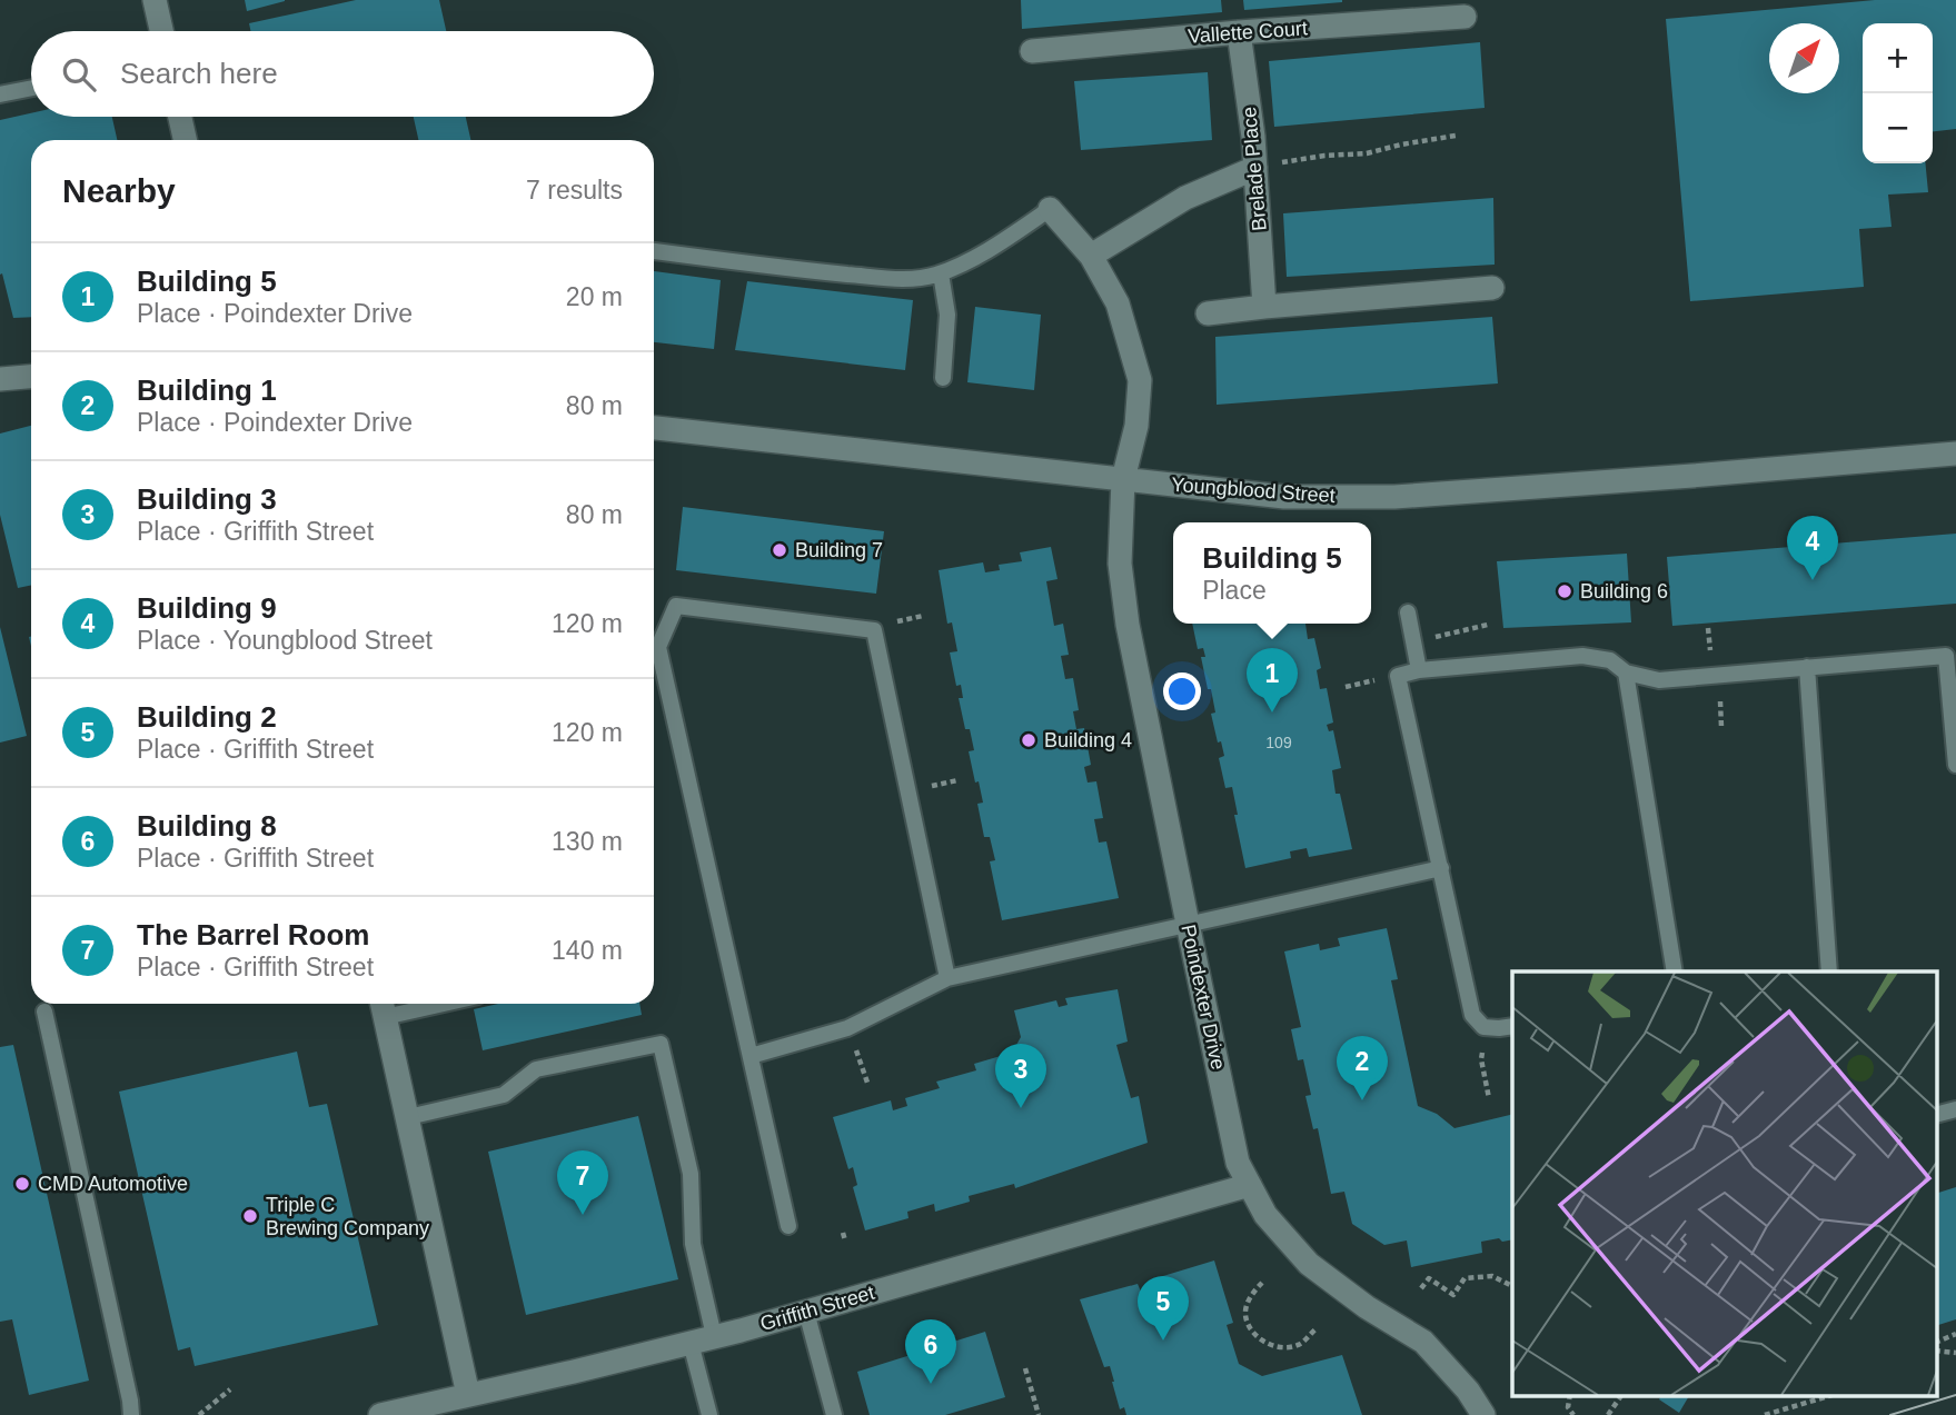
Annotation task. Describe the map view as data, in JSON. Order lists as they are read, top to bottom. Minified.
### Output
{"streets":{"street":["Vallette Court","Brelade Place","Youngblood Street","Poindexter Drive","Griffith Street"]},"crossings":[["Vallette Court","Brelade Place"],["Youngblood Street","Poindexter Drive"],["Poindexter Drive","Griffith Street"]],"places":["Building 7","Building 6","Building 4","CMD Automotive","Triple C Brewing Company"],"house_numbers":["109"],"north":"top right","page":{"map_buttons":["+","−"],"search":"Search here","heading":["Nearby","7 results"],"list":[{"mark":"1","name":"Building 5","note":"Place · Poindexter Drive","value":"20 m"},{"mark":"2","name":"Building 1","note":"Place · Poindexter Drive","value":"80 m"},{"mark":"3","name":"Building 3","note":"Place · Griffith Street","value":"80 m"},{"mark":"4","name":"Building 9","note":"Place · Youngblood Street","value":"120 m"},{"mark":"5","name":"Building 2","note":"Place · Griffith Street","value":"120 m"},{"mark":"6","name":"Building 8","note":"Place · Griffith Street","value":"130 m"},{"mark":"7","name":"The Barrel Room","note":"Place · Griffith Street","value":"140 m"}],"pins":["4","1","2","3","7","5","6"],"popup":["Building 5","Place"]}}
